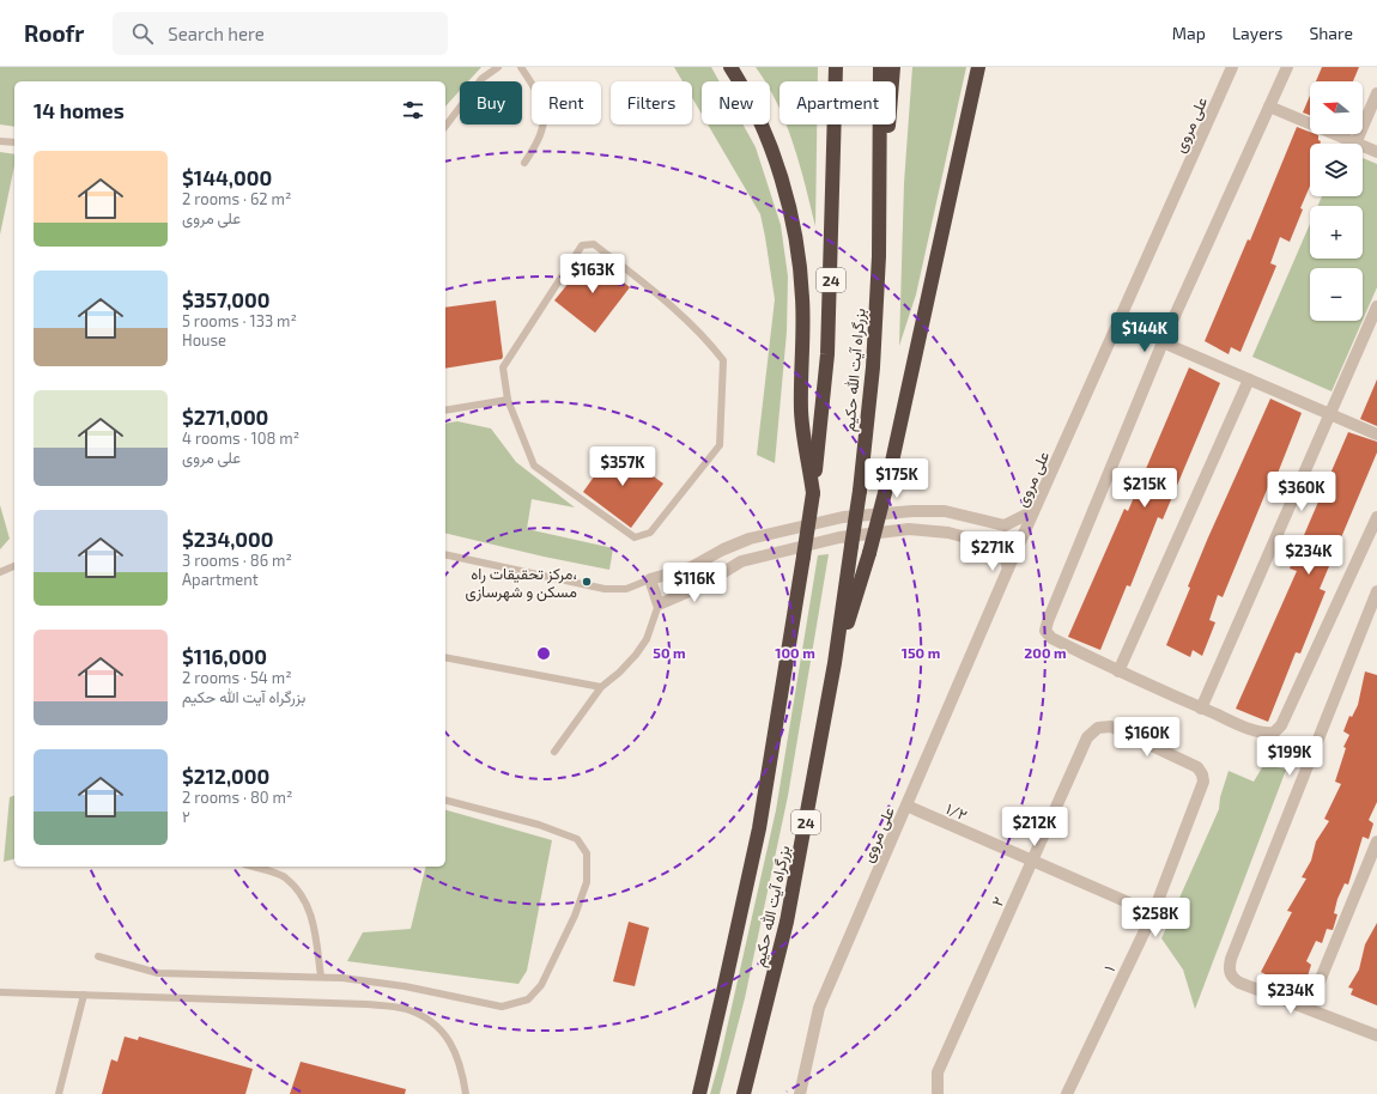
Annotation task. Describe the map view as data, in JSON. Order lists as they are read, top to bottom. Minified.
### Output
{"streets":{"highway":["24","بزرگراه آیت الله حکیم"],"street":["علی مروی","۱/۲","۲","۱"]},"crossings":[["علی مروی","۱/۲"],["۱/۲","۲"],["۱/۲","۱"],["۲","۱"]],"places":["مرکز تحقیقات راه، مسکن و شهرسازی"],"north":"left","page":{"header":"Roofr","search":"Search here","nav":["Map","Layers","Share"],"map_buttons":["+","−"],"chip":["Buy","Rent","Filters","New","Apartment"],"heading":"14 homes","list":[{"name":"$144,000","note":"2 rooms · 62 m² · علی مروی"},{"name":"$357,000","note":"5 rooms · 133 m² · House"},{"name":"$271,000","note":"4 rooms · 108 m² · علی مروی"},{"name":"$234,000","note":"3 rooms · 86 m² · Apartment"},{"name":"$116,000","note":"2 rooms · 54 m² · بزرگراه آیت الله حکیم"},{"name":"$212,000","note":"2 rooms · 80 m² · ۲"}],"price":["$163K","$144K","$357K","$175K","$215K","$360K","$271K","$234K","$116K","$160K","$199K","$212K","$258K","$234K"]},"rings":["50 m","100 m","150 m","200 m"]}
